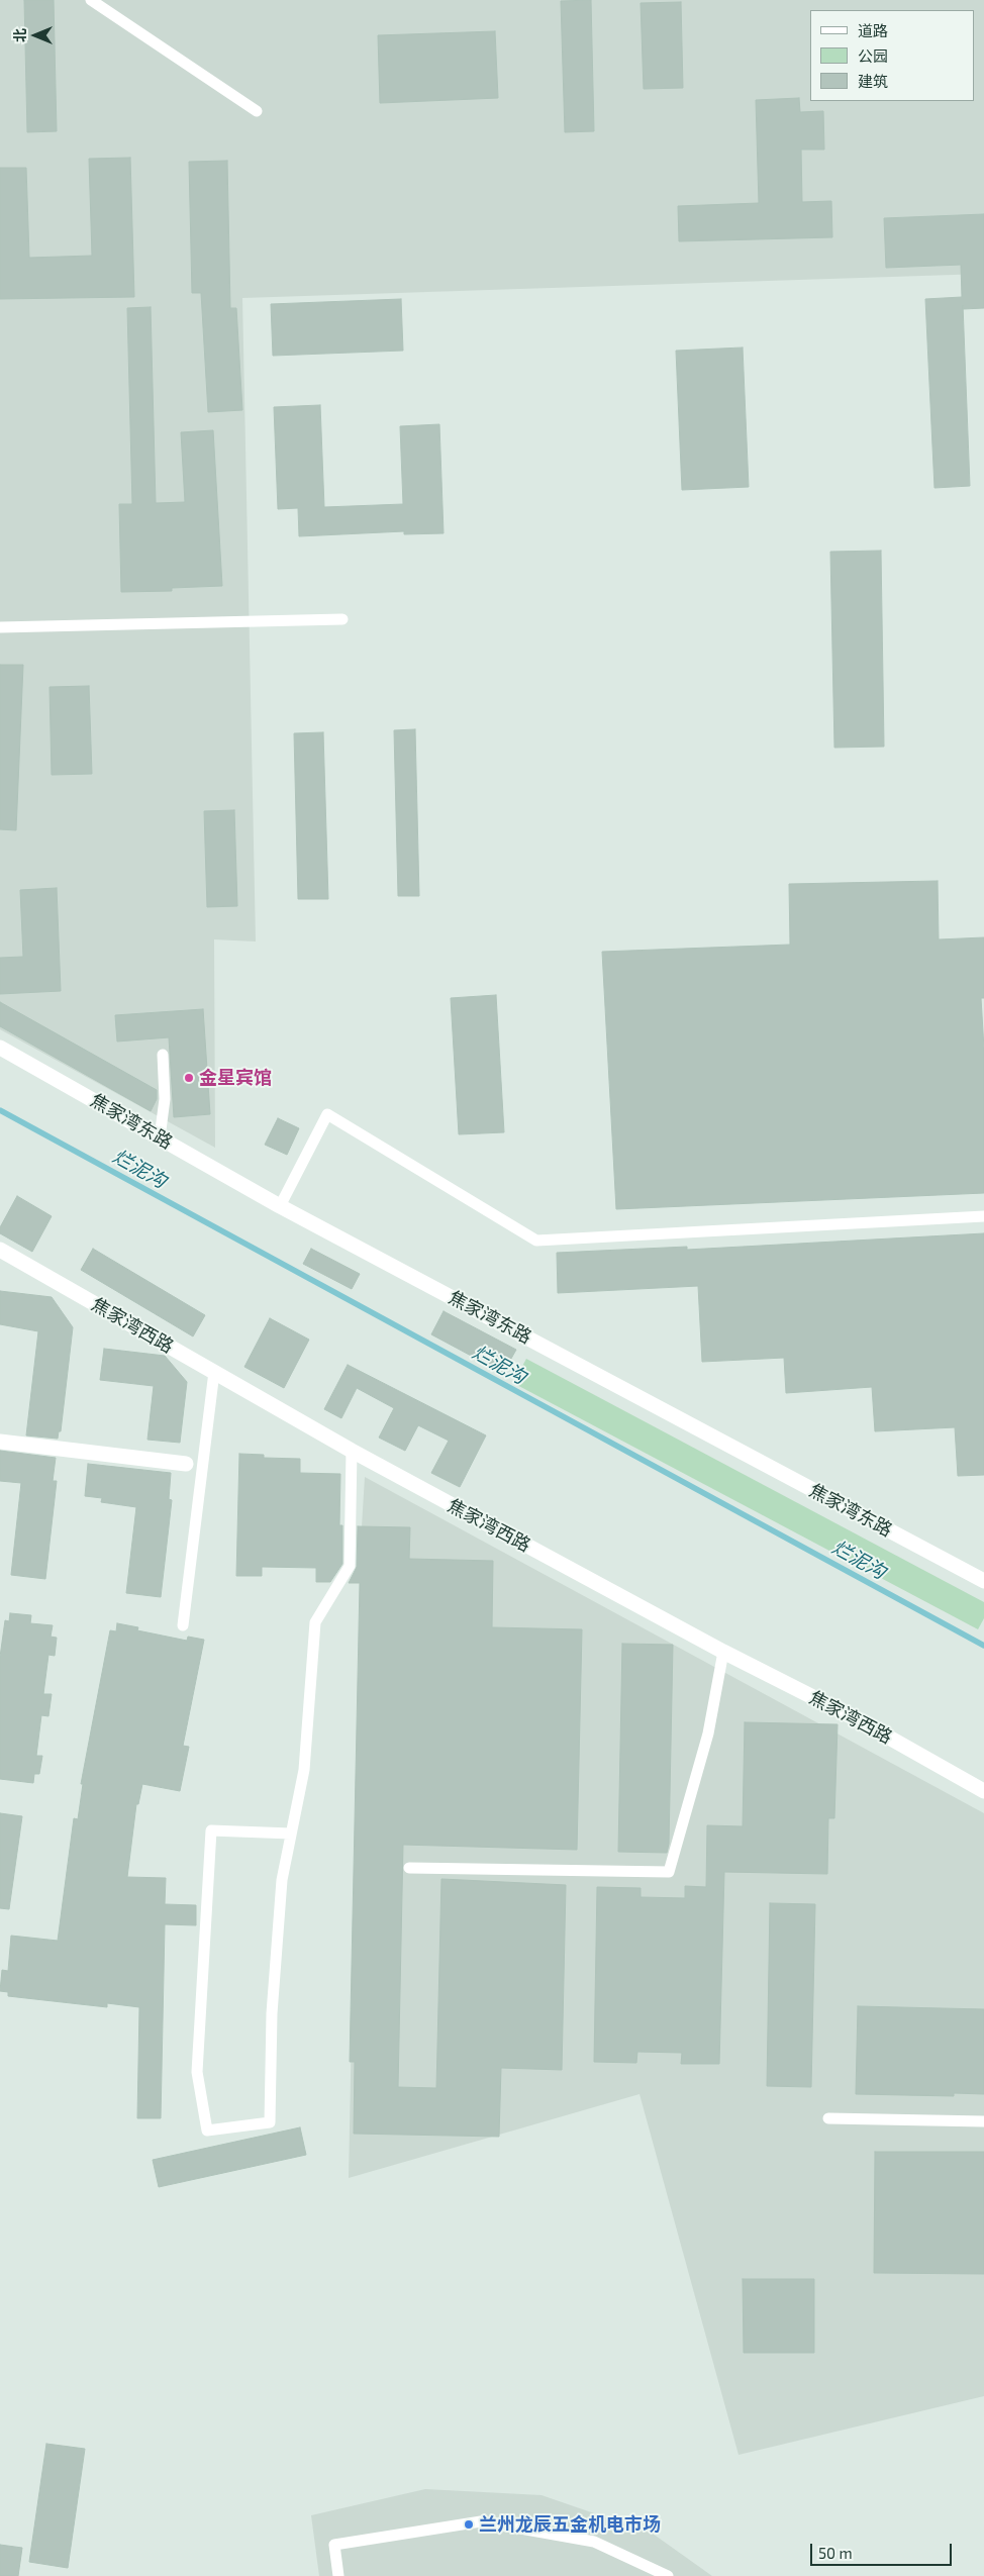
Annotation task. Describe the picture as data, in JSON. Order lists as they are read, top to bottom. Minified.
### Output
{"streets":{"street":["焦家湾东路","焦家湾西路"]},"water":["烂泥沟"],"places":["金星宾馆","兰州龙辰五金机电市场"],"legend":["道路","公园","建筑"],"scale_bar":"50 m","north":"left"}
